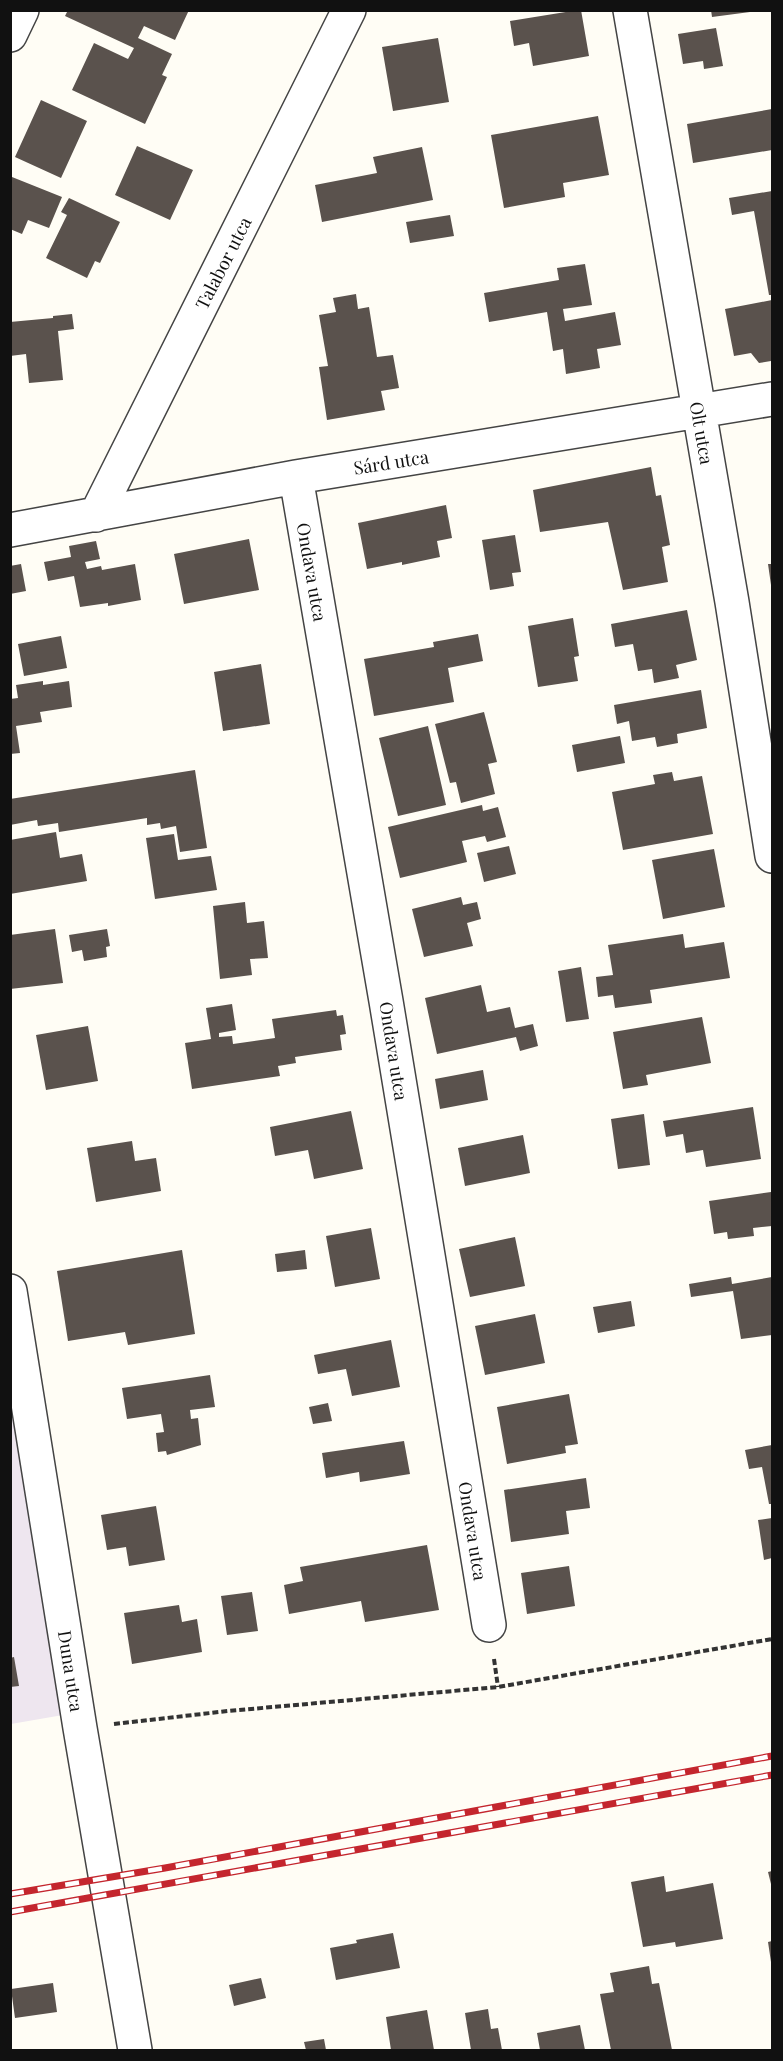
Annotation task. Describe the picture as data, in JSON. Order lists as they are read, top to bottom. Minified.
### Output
{"streets":{"street":["Talabor utca","Olt utca","Sárd utca","Ondava utca","Duna utca"]},"crossings":[["Talabor utca","Sárd utca"],["Olt utca","Sárd utca"],["Sárd utca","Ondava utca"]]}
